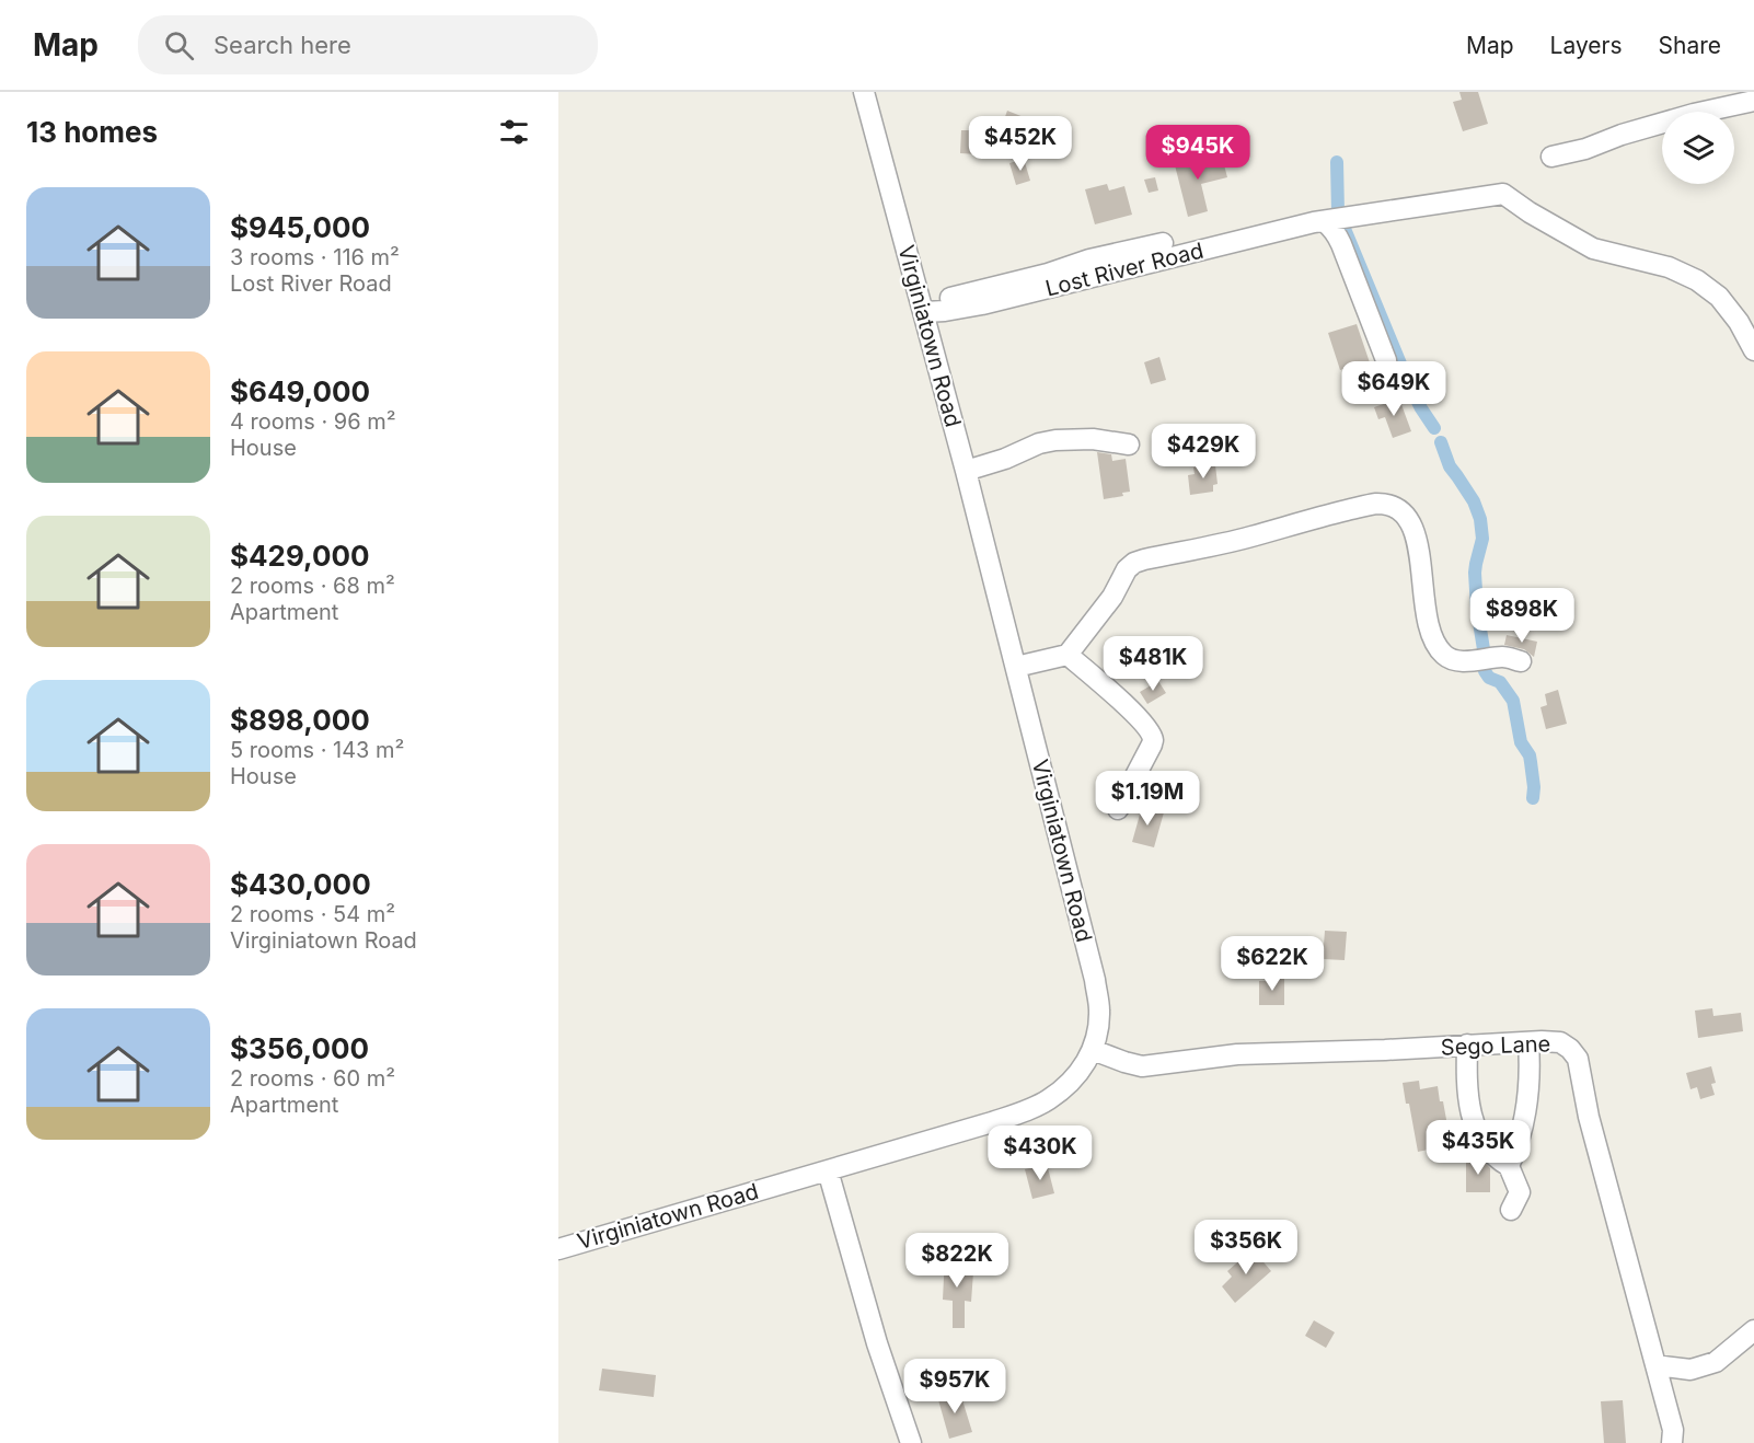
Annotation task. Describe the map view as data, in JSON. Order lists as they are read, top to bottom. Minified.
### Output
{"streets":{"street":["Lost River Road","Virginiatown Road","Sego Lane"]},"crossings":[["Lost River Road","Virginiatown Road"],["Virginiatown Road","Sego Lane"]],"page":{"header":"Map","search":"Search here","nav":["Map","Layers","Share"],"heading":"13 homes","price":["$452K","$945K","$649K","$429K","$898K","$481K","$1.19M","$622K","$435K","$430K","$356K","$822K","$957K"],"list":[{"name":"$945,000","note":"3 rooms · 116 m² · Lost River Road"},{"name":"$649,000","note":"4 rooms · 96 m² · House"},{"name":"$429,000","note":"2 rooms · 68 m² · Apartment"},{"name":"$898,000","note":"5 rooms · 143 m² · House"},{"name":"$430,000","note":"2 rooms · 54 m² · Virginiatown Road"},{"name":"$356,000","note":"2 rooms · 60 m² · Apartment"}]}}
